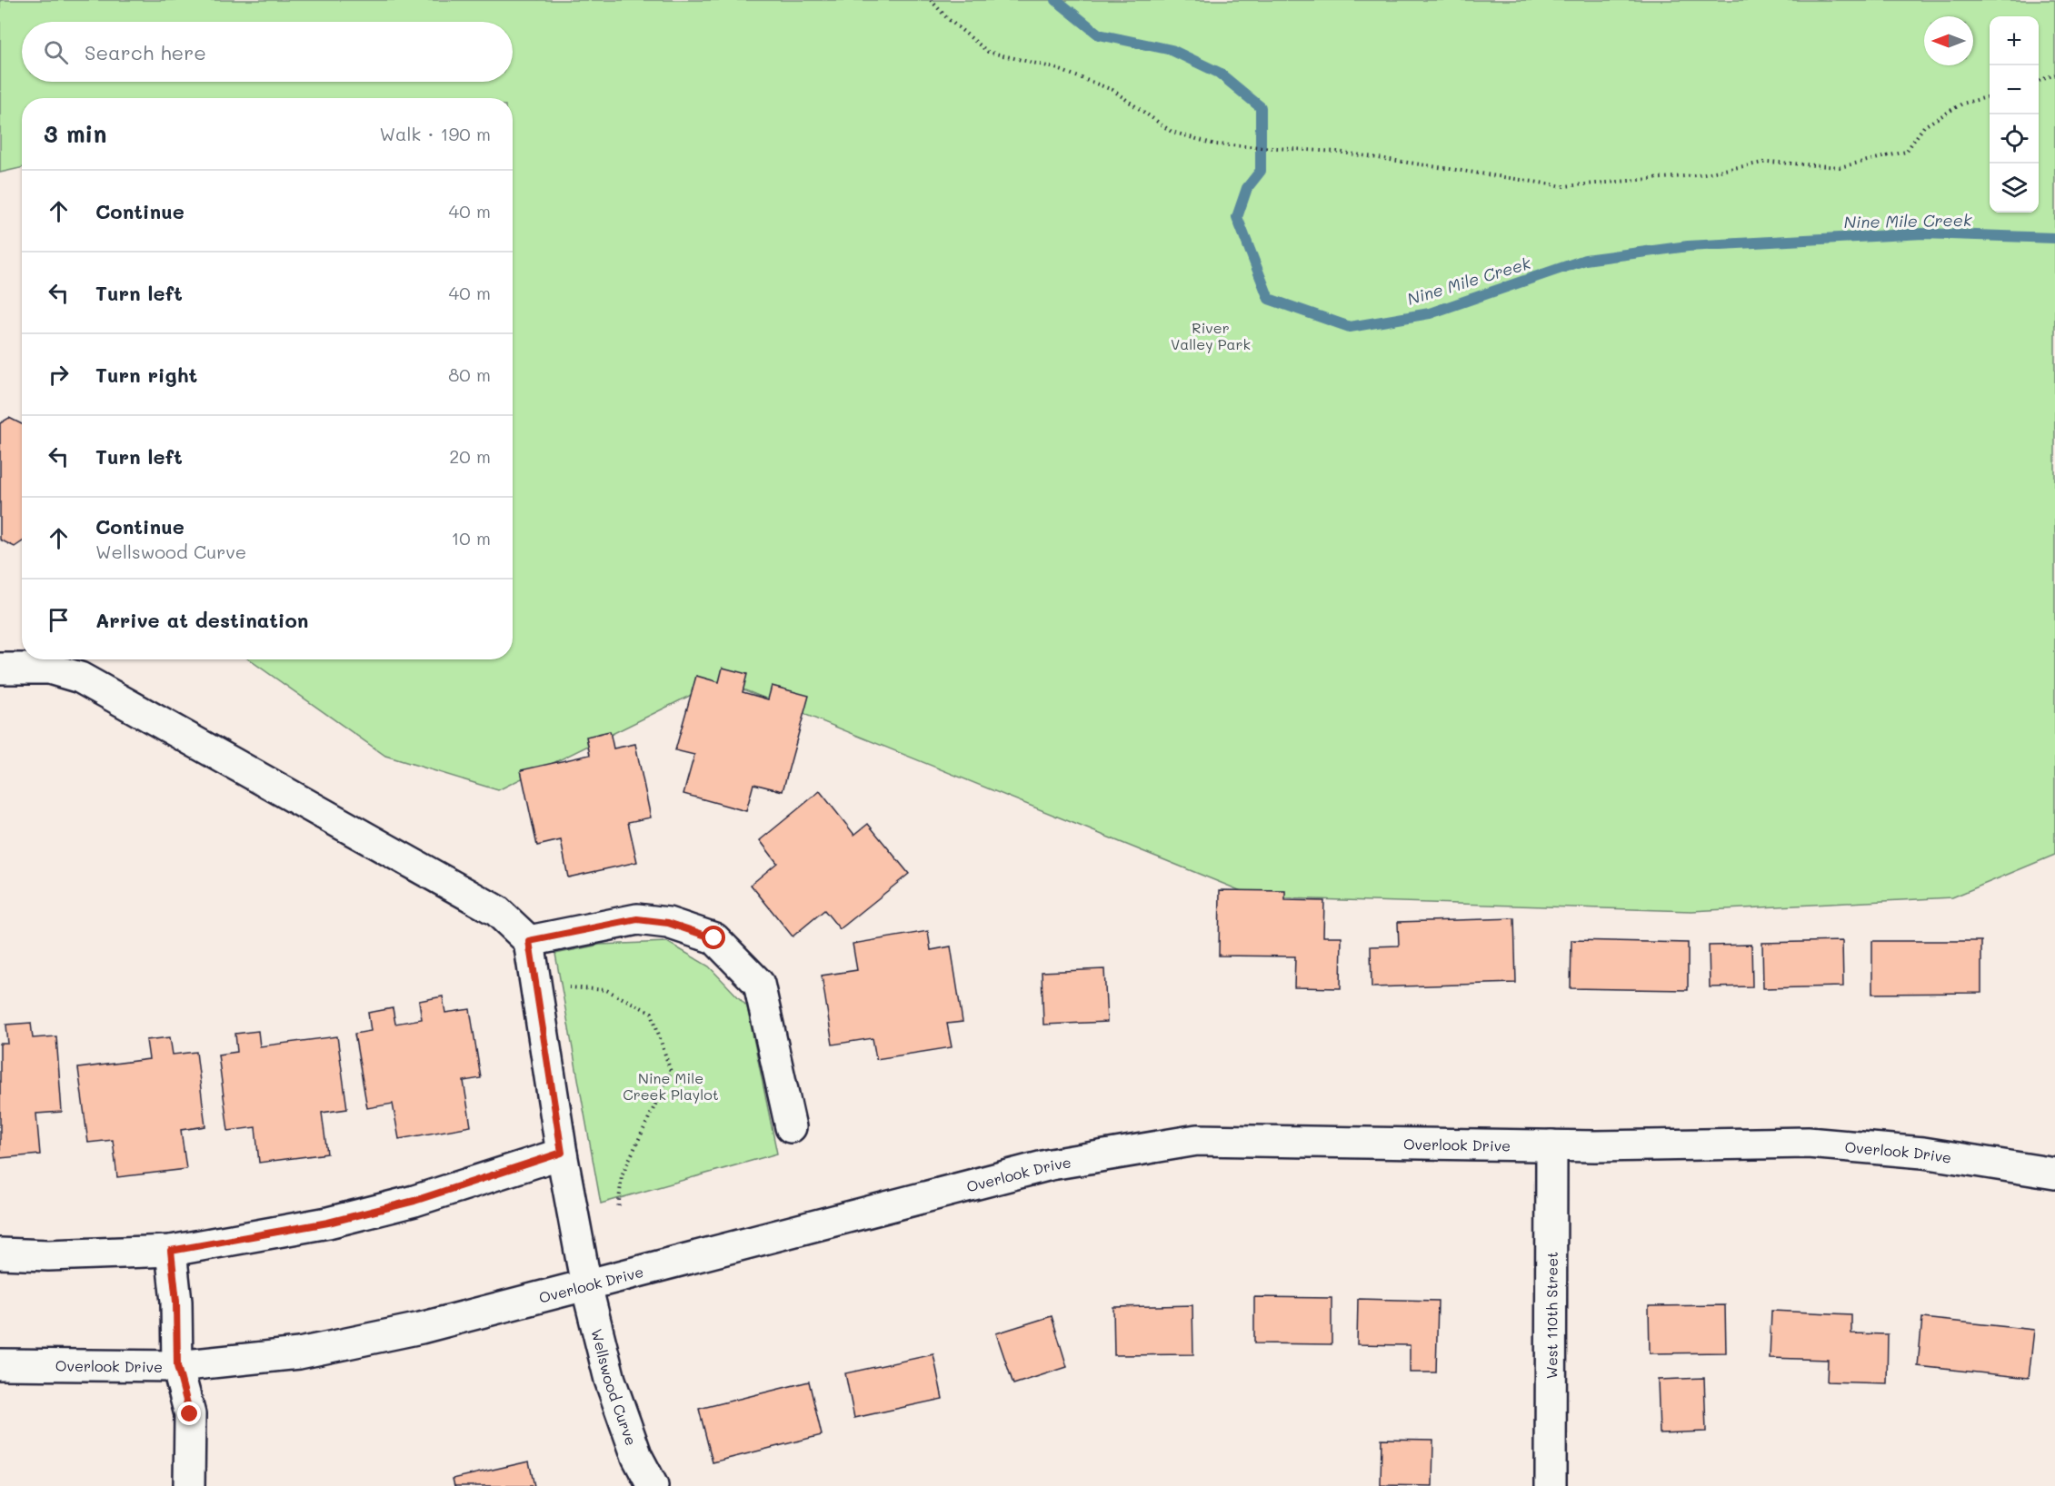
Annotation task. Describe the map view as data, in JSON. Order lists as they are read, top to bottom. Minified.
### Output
{"streets":{"street":["Overlook Drive","West 110th Street","Wellswood Curve"]},"crossings":[["Overlook Drive","West 110th Street"],["Overlook Drive","Wellswood Curve"]],"water":["Nine Mile Creek"],"parks":["River Valley Park","Nine Mile Creek Playlot"],"north":"left","page":{"map_buttons":["+","−"],"search":"Search here","heading":["3 min","Walk · 190 m"],"list":[["Continue","40 m"],["Turn left","40 m"],["Turn right","80 m"],["Turn left","20 m"],["Continue","Wellswood Curve","10 m"],"Arrive at destination"]}}
